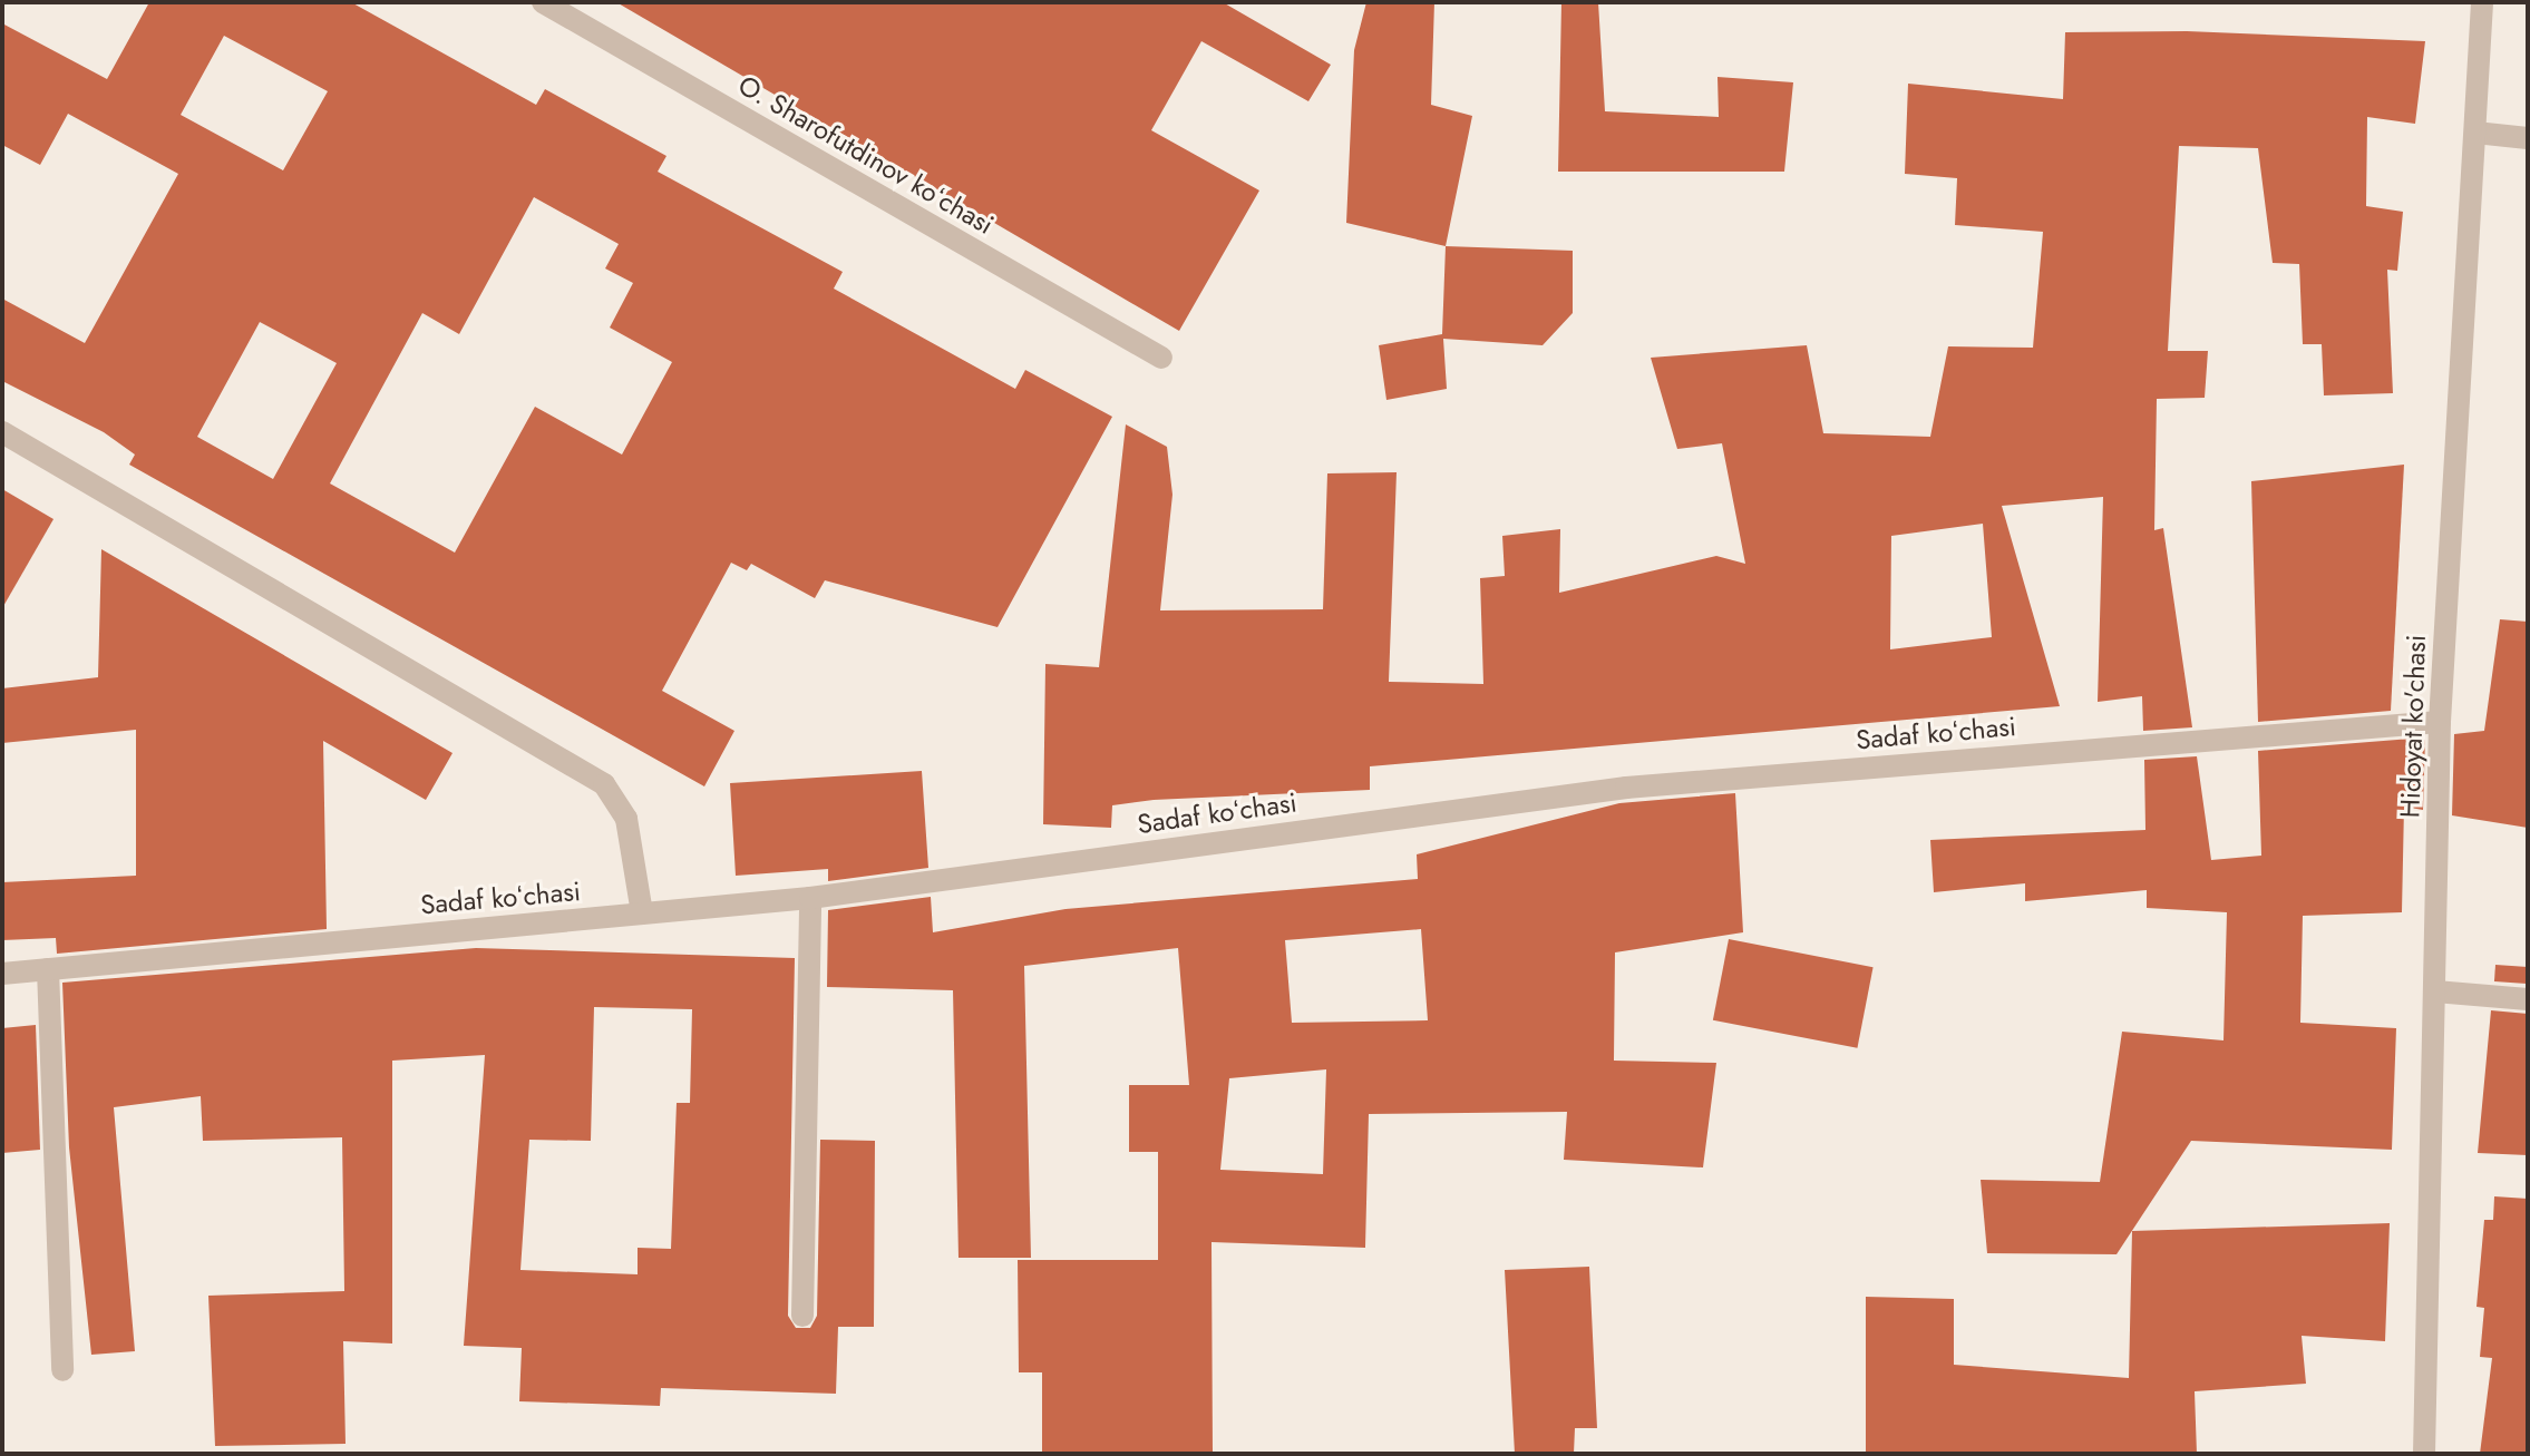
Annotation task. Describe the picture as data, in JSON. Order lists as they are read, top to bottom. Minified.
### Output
{"streets":{"street":["O. Sharofutdinov koʻchasi","Hidoyat ko'chasi","Sadaf koʻchasi"]},"crossings":[["Hidoyat ko'chasi","Sadaf koʻchasi"]]}
